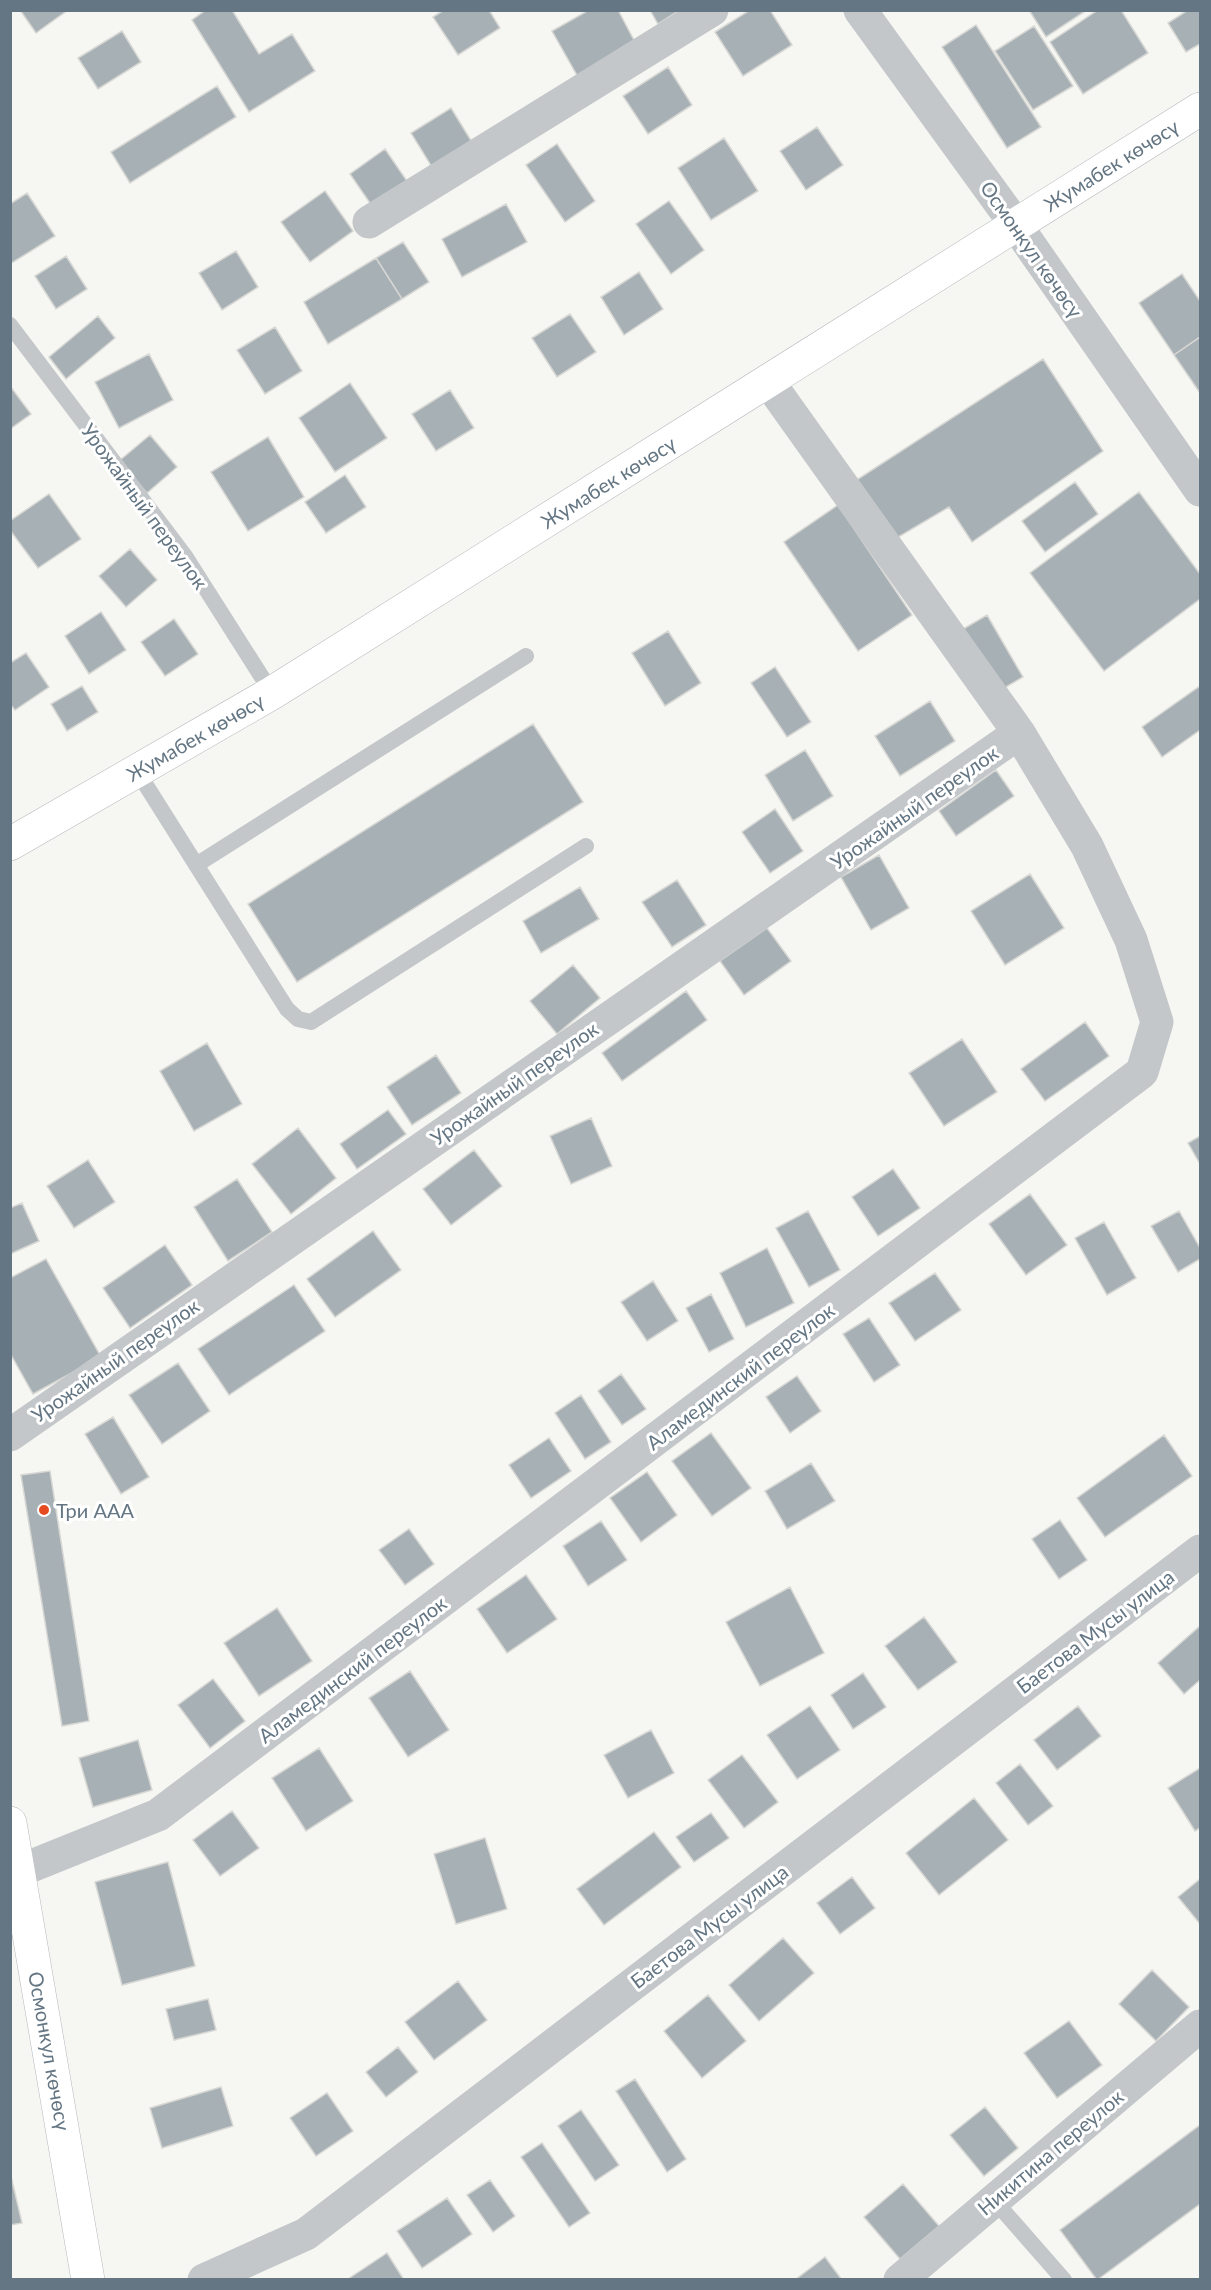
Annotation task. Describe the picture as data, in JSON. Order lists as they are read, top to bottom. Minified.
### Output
{"streets":{"street":["Жумабек көчөсү","Осмонкул көчөсү","Урожайный переулок","Аламединский переулок","Баетова Мусы улица","Никитина переулок"]},"crossings":[["Жумабек көчөсү","Осмонкул көчөсү"],["Жумабек көчөсү","Урожайный переулок"],["Жумабек көчөсү","Аламединский переулок"],["Осмонкул көчөсү","Аламединский переулок"],["Урожайный переулок","Аламединский переулок"]],"places":["Три ААА"]}
